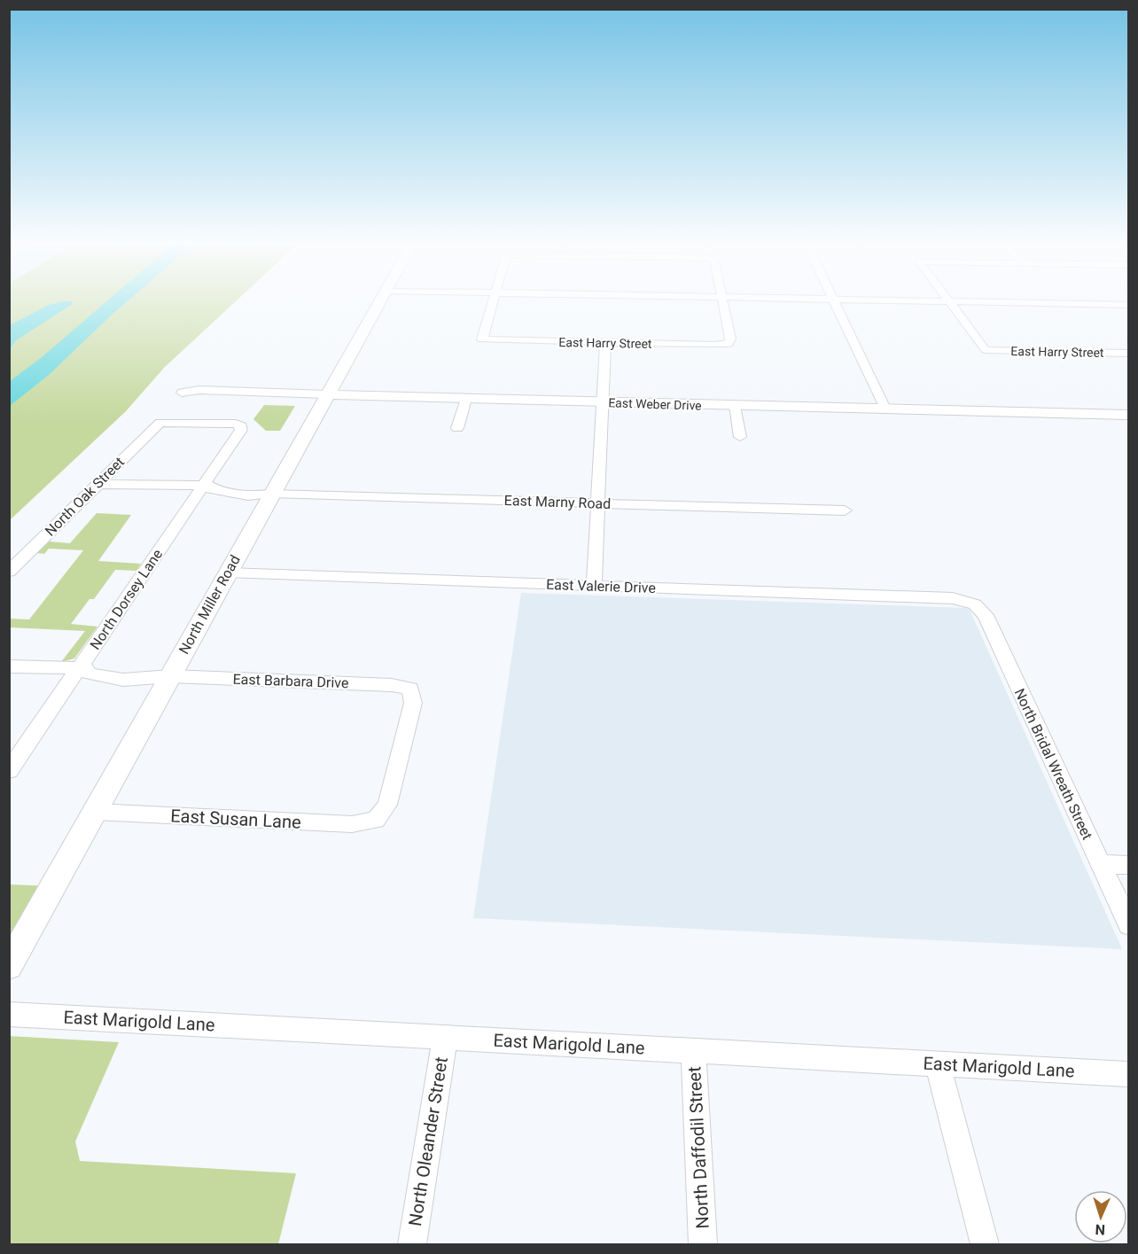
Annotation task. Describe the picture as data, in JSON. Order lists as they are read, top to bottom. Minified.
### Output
{"streets":{"street":["East Harry Street","East Weber Drive","North Oak Street","East Marny Road","East Valerie Drive","North Dorsey Lane","North Miller Road","East Barbara Drive","North Bridal Wreath Street","East Susan Lane","East Marigold Lane","North Oleander Street","North Daffodil Street"]},"crossings":[["East Weber Drive","North Miller Road"],["North Oak Street","East Marny Road"],["North Oak Street","North Dorsey Lane"],["East Marny Road","North Dorsey Lane"],["East Marny Road","North Miller Road"],["East Valerie Drive","North Miller Road"],["East Valerie Drive","North Bridal Wreath Street"],["North Dorsey Lane","East Barbara Drive"],["North Miller Road","East Barbara Drive"],["North Miller Road","East Susan Lane"],["East Barbara Drive","East Susan Lane"],["East Marigold Lane","North Oleander Street"],["East Marigold Lane","North Daffodil Street"]],"north":"bottom"}
